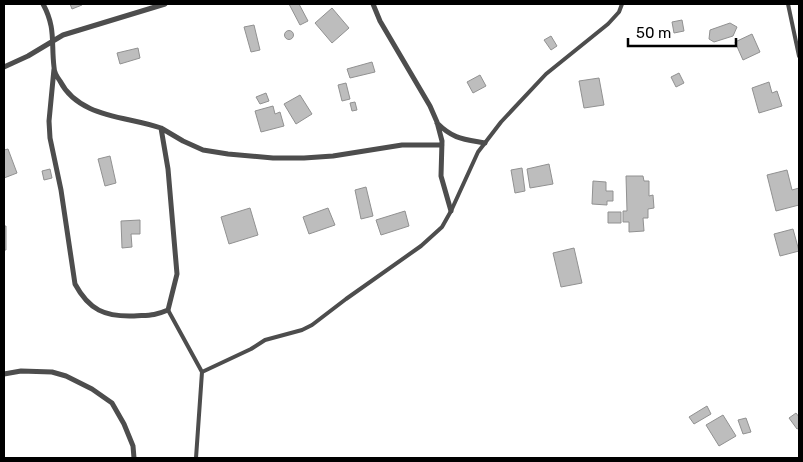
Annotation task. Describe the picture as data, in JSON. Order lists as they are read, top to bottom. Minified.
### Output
{"scale_bar":"50 m"}
